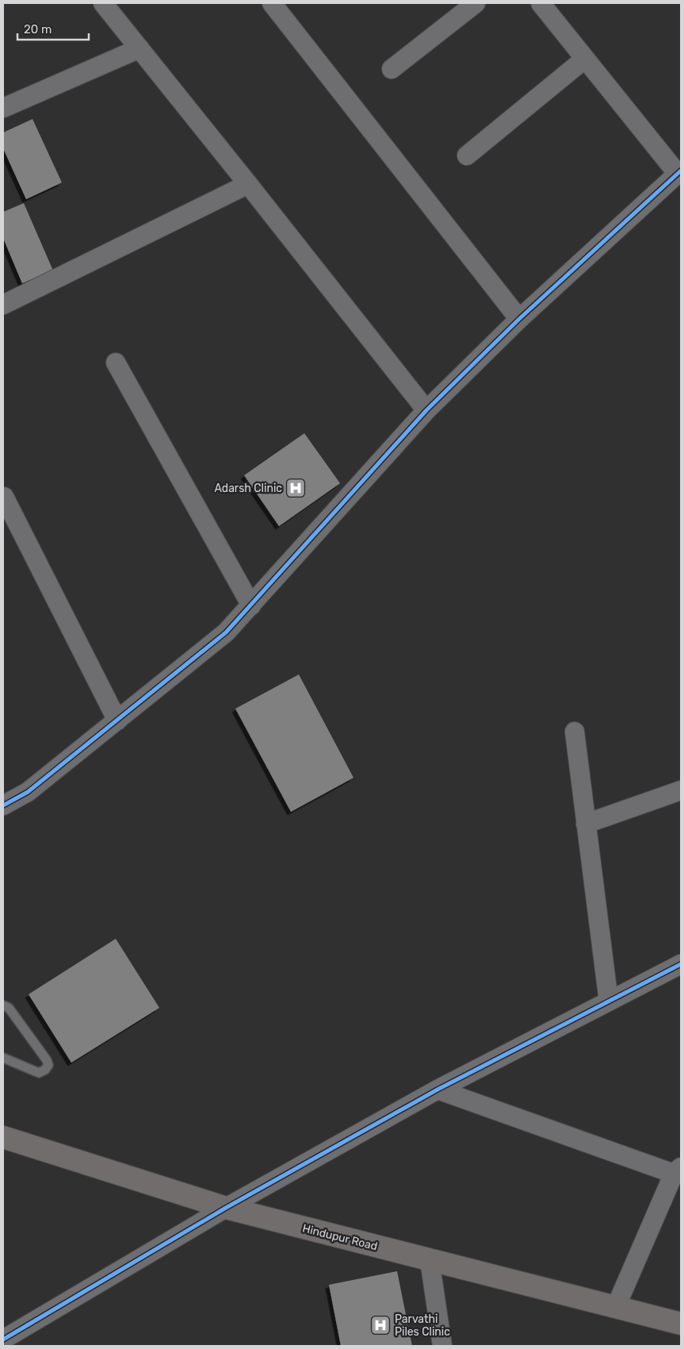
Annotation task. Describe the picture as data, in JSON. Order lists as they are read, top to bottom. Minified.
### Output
{"streets":{"street":["Hindupur Road"]},"places":{"hospital":["Adarsh Clinic","Parvathi Piles Clinic"]},"scale_bar":"20 m"}
